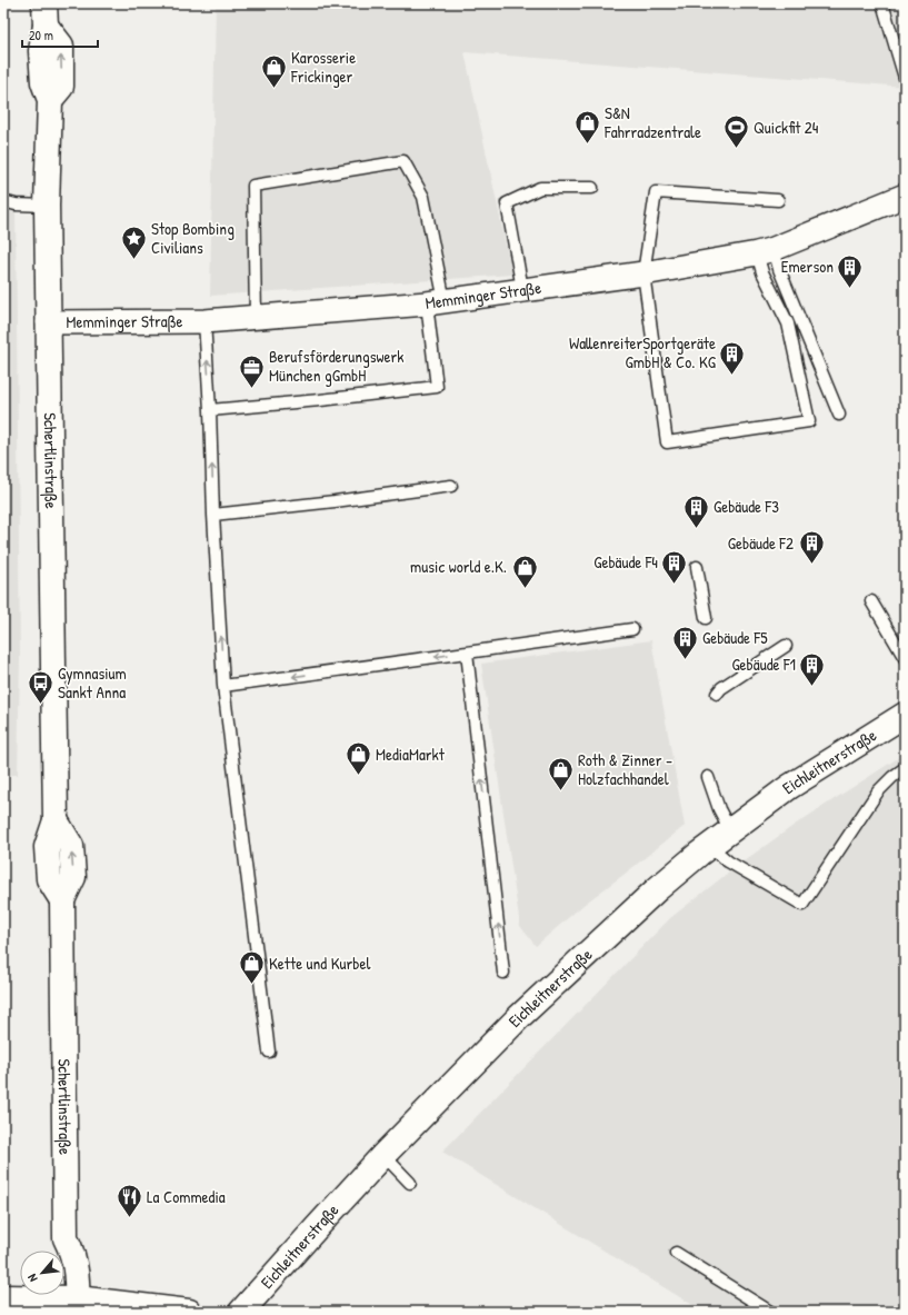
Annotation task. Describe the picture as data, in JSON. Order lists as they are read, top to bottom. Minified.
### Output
{"streets":{"street":["Memminger Straße","Schertlinstraße","Eichleitnerstraße"]},"crossings":[["Memminger Straße","Schertlinstraße"]],"places":{"shop":["Karosserie Frickinger","S&N Fahrradzentrale","music world e.K.","MediaMarkt","Roth & Zinner - Holzfachhandel","Kette und Kurbel"],"sports":["Quickfit 24"],"place":["Stop Bombing Civilians"],"building":["Emerson","WallenreiterSportgeräte GmbH & Co. KG","Gebäude F3","Gebäude F2","Gebäude F4","Gebäude F5","Gebäude F1"],"office":["Berufsförderungswerk München gGmbH"],"bus stop":["Gymnasium Sankt Anna"],"restaurant":["La Commedia"]},"scale_bar":"20 m","north":"bottom left"}
